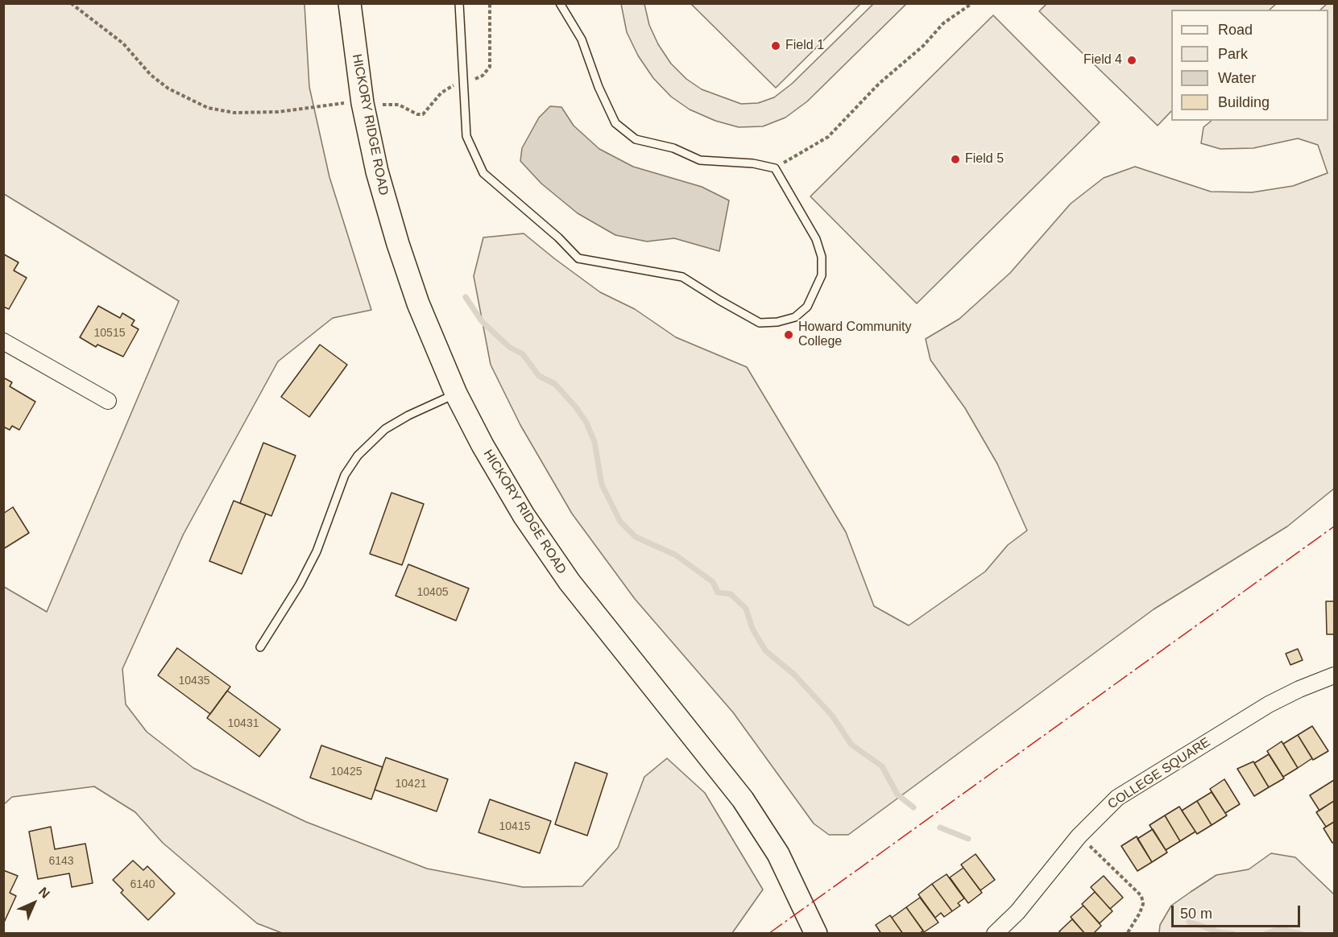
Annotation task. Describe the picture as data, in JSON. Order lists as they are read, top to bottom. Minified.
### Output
{"streets":{"street":["HICKORY RIDGE ROAD","COLLEGE SQUARE"]},"places":["Field 1","Field 4","Field 5","Howard Community College"],"house_numbers":["10515","10405","10435","10431","10425","10421","10415","6143","6140"],"legend":["Road","Park","Water","Building"],"scale_bar":"50 m","north":"top right"}
